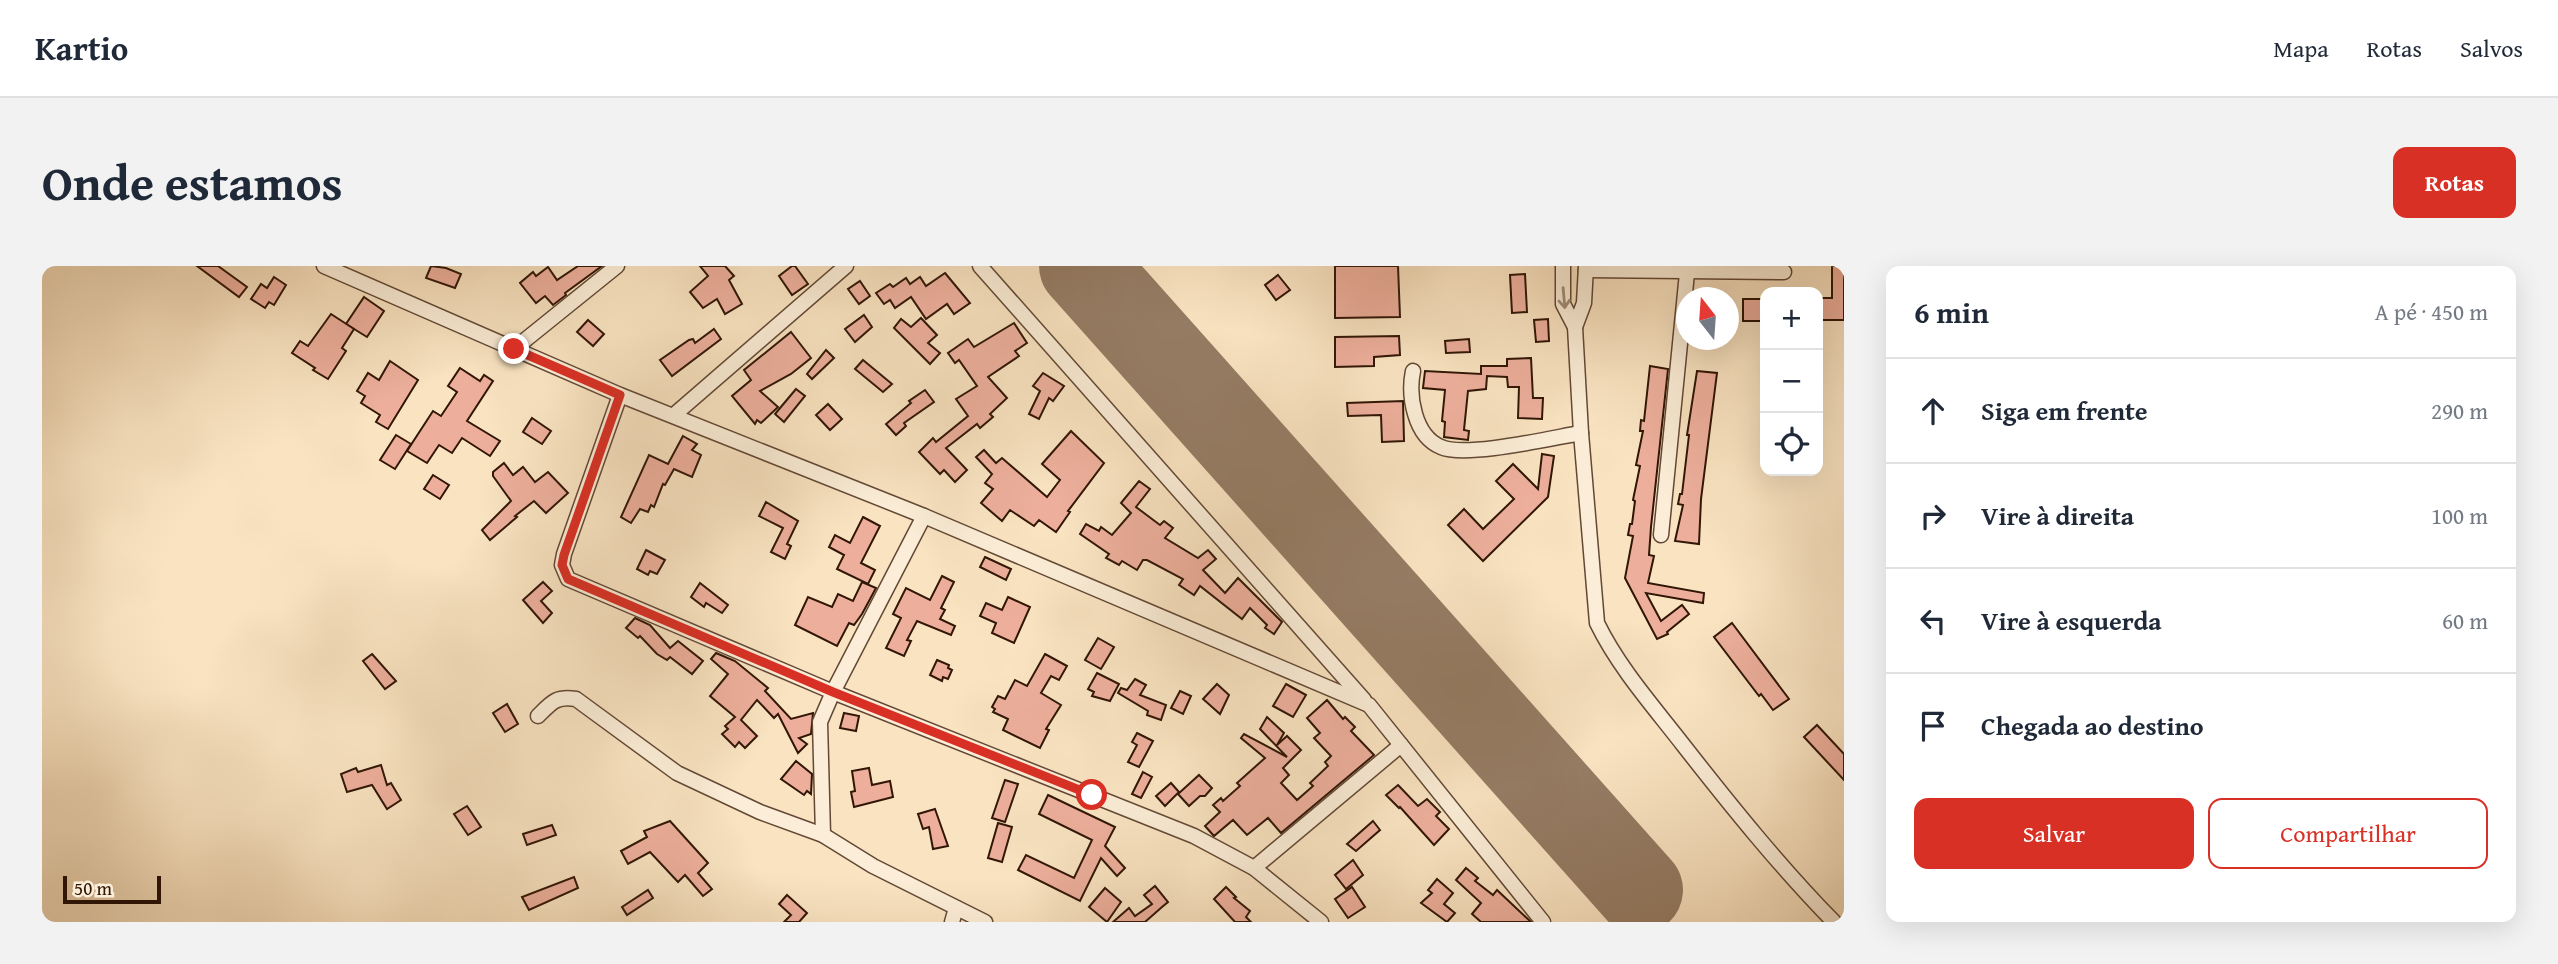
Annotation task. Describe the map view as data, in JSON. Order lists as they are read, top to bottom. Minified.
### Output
{"scale_bar":"50 m","north":"top","page":{"header":"Kartio","nav":["Mapa","Rotas","Salvos"],"title":"Onde estamos","buttons":["Rotas",["Salvar","Compartilhar"]],"heading":["6 min","A pé · 450 m"],"map_buttons":["+","−"],"list":[["Siga em frente","290 m"],["Vire à direita","100 m"],["Vire à esquerda","60 m"],"Chegada ao destino"],"scale":"50 m"}}
